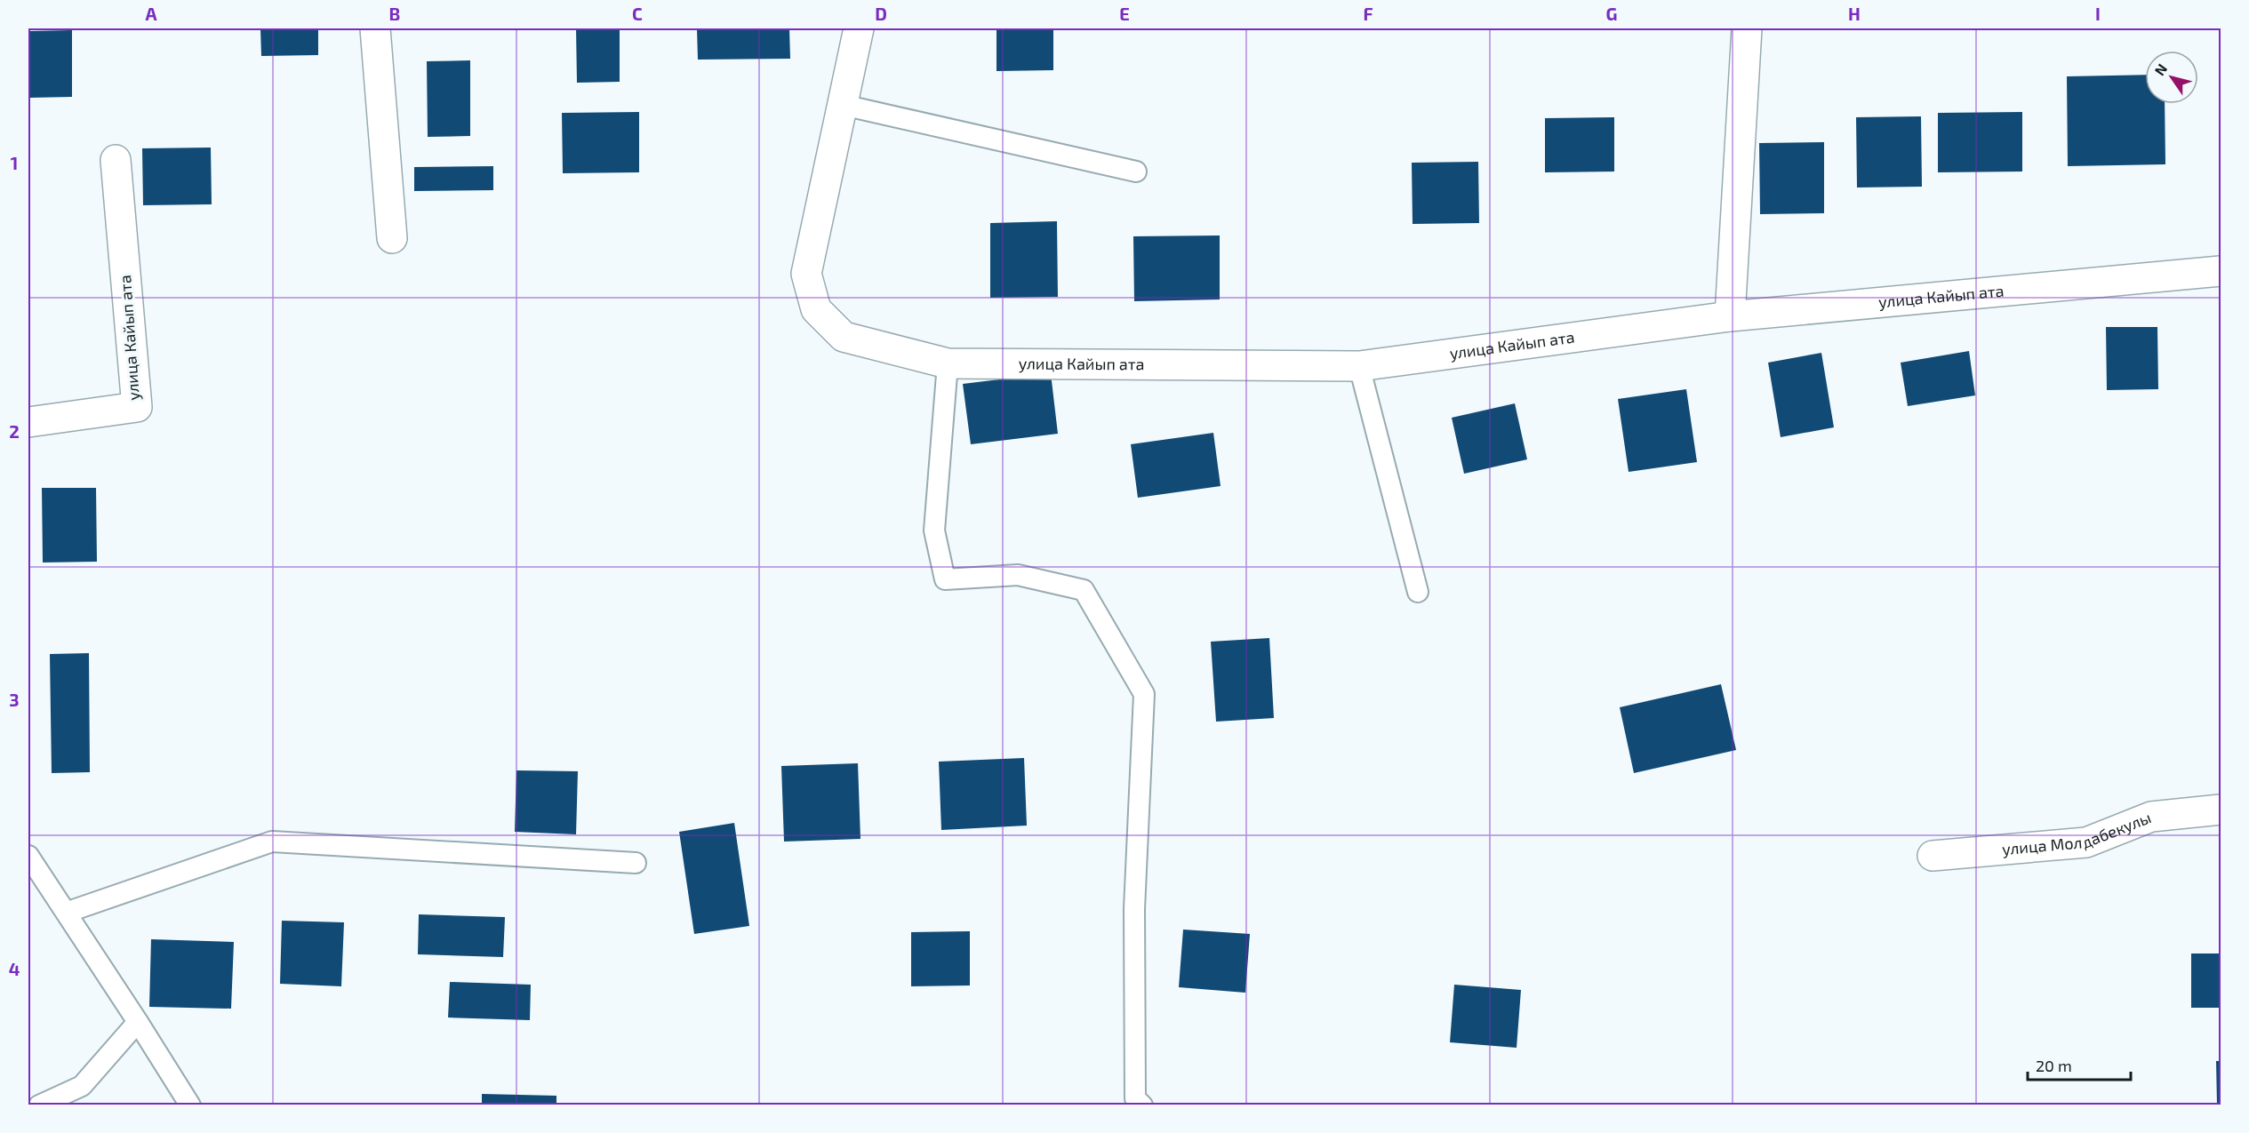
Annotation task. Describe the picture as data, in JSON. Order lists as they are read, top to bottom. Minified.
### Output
{"streets":{"street":["улица Кайып ата","улица Молдабекулы"]},"scale_bar":"20 m","north":"top left","grid":{"columns":["A","B","C","D","E","F","G","H","I"],"rows":["1","2","3","4"]}}
